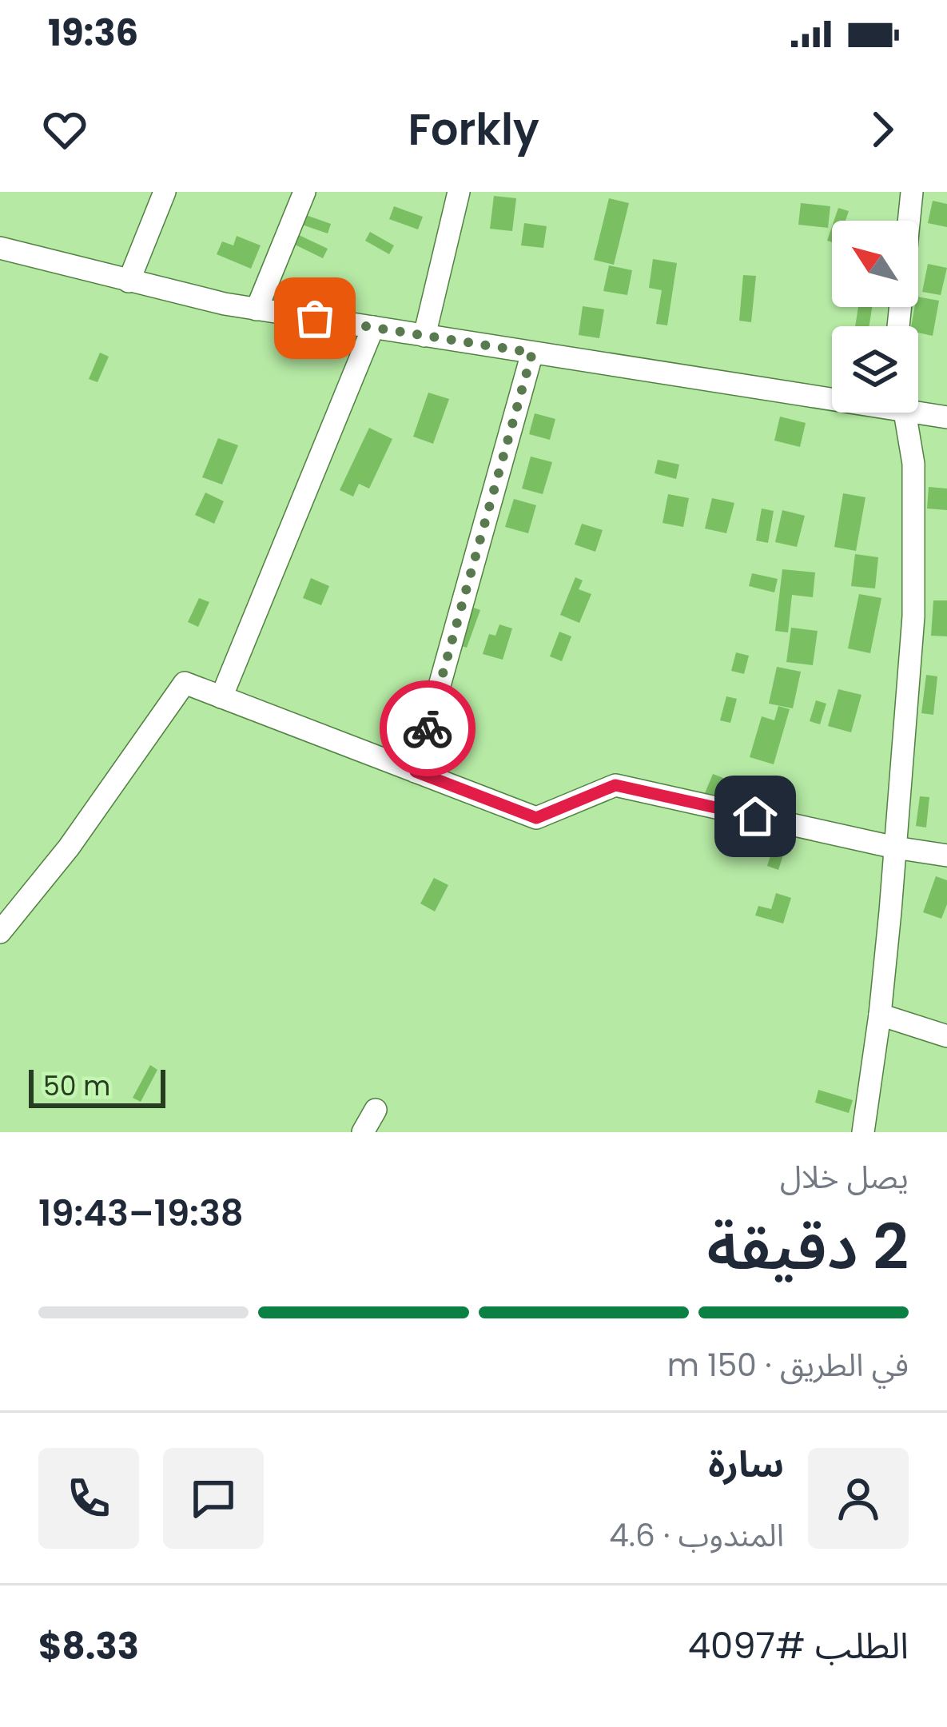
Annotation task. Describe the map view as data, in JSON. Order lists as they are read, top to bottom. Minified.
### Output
{"scale_bar":"50 m","north":"top left","page":{"status":"19:36","header":"Forkly","scale":"50 m","heading":["2 دقيقة","يصل خلال","19:38–19:43"],"panel":["سارة","المندوب · 4.6","الطلب #4097","$8.33"],"bar":"في الطريق · 150 m"}}
